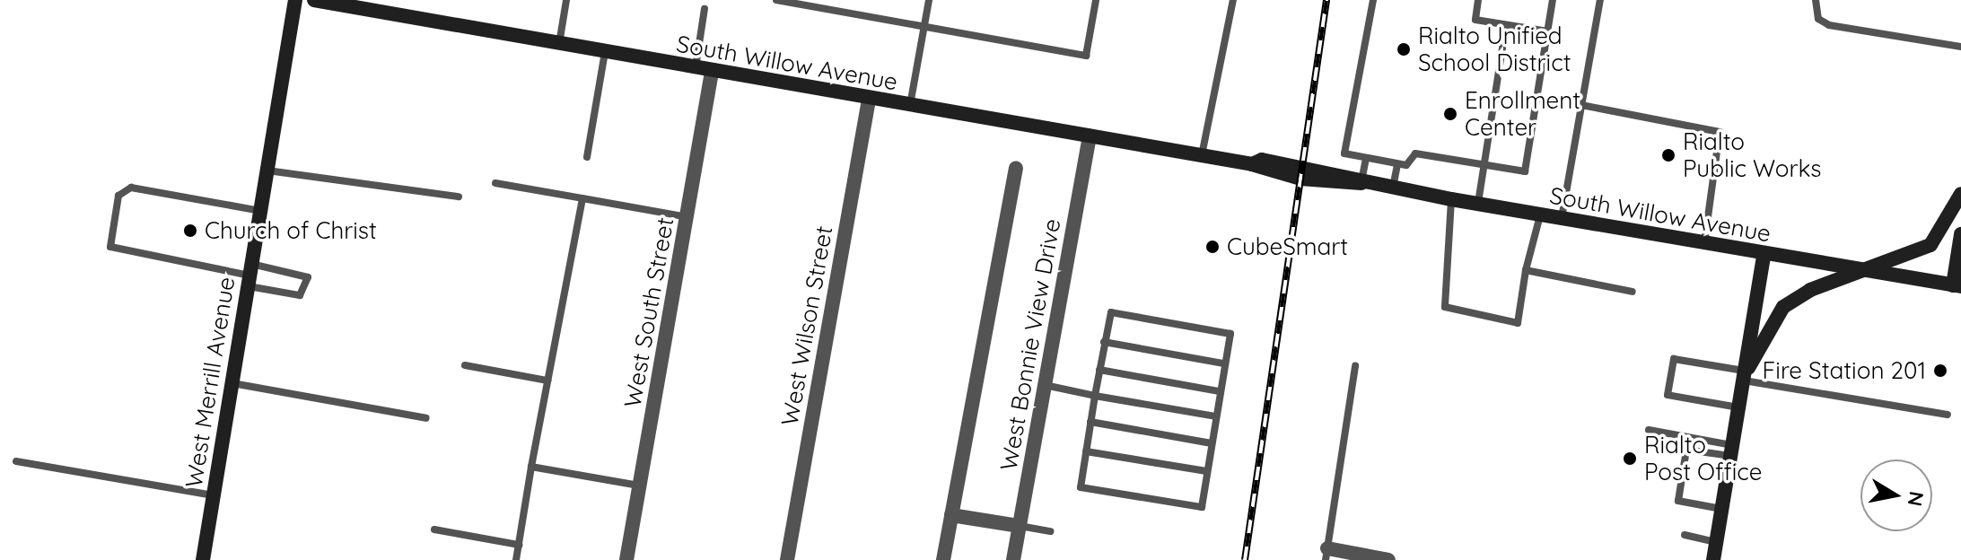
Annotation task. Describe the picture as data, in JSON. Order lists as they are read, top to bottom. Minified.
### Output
{"streets":{"street":["South Willow Avenue","West South Street","West Wilson Street","West Bonnie View Drive","West Merrill Avenue"]},"crossings":[["South Willow Avenue","West South Street"],["South Willow Avenue","West Wilson Street"],["South Willow Avenue","West Bonnie View Drive"]],"places":["Rialto Unified School District","Enrollment Center","Rialto Public Works","Church of Christ","CubeSmart","Fire Station 201","Rialto Post Office"],"north":"right"}
